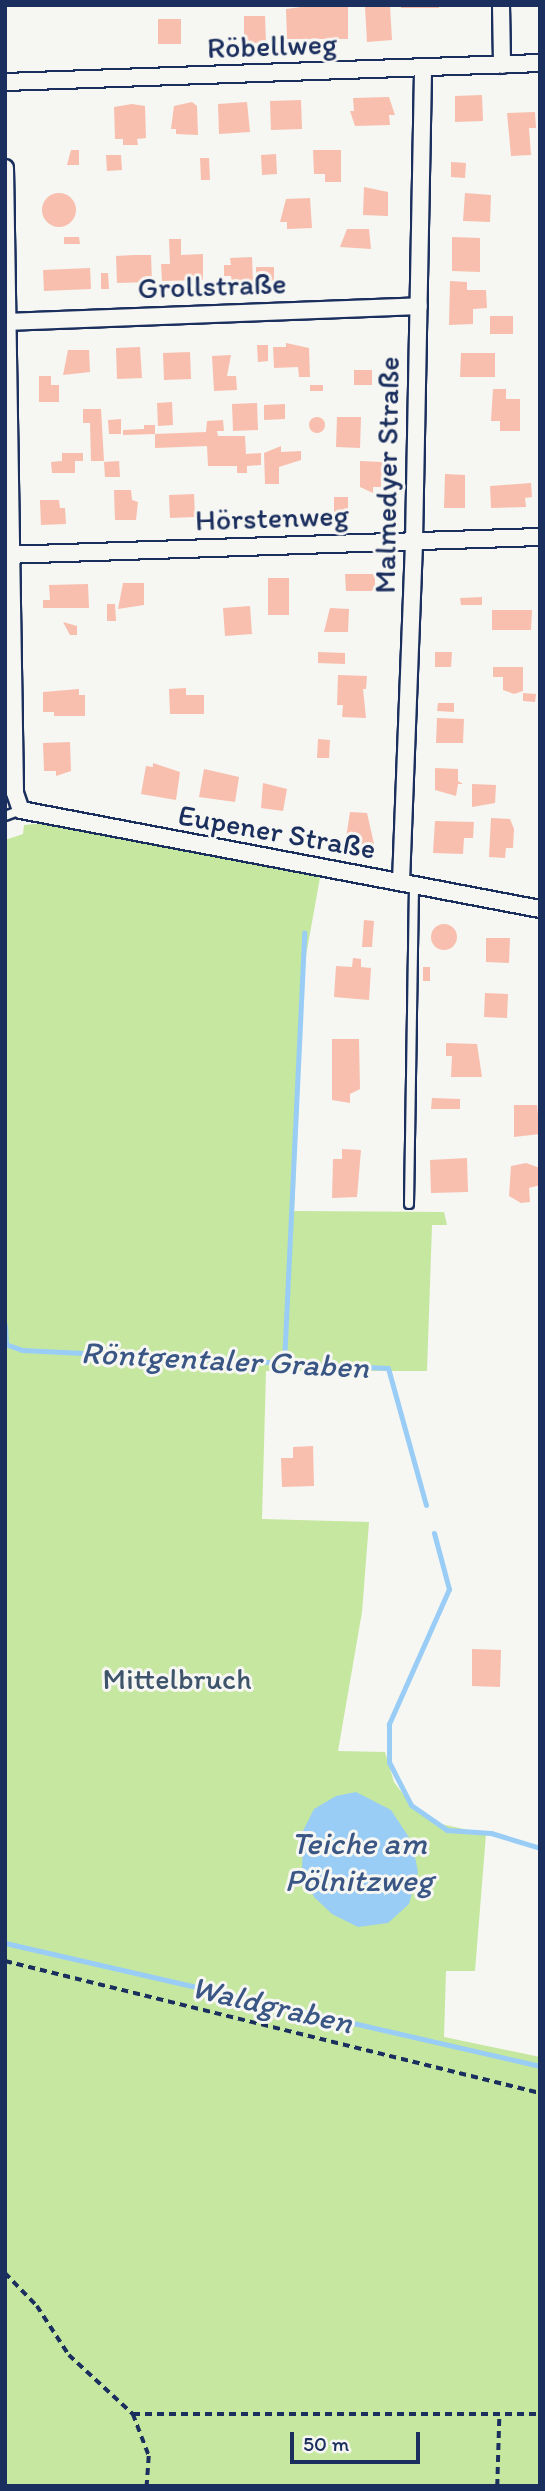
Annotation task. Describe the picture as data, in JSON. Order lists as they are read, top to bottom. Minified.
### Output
{"streets":{"street":["Röbellweg","Grollstraße","Malmedyer Straße","Hörstenweg","Eupener Straße"]},"crossings":[["Röbellweg","Malmedyer Straße"],["Grollstraße","Malmedyer Straße"],["Malmedyer Straße","Hörstenweg"],["Malmedyer Straße","Eupener Straße"]],"water":["Röntgentaler Graben","Teiche am Pölnitzweg","Waldgraben"],"parks":["Mittelbruch"],"scale_bar":"50 m"}
